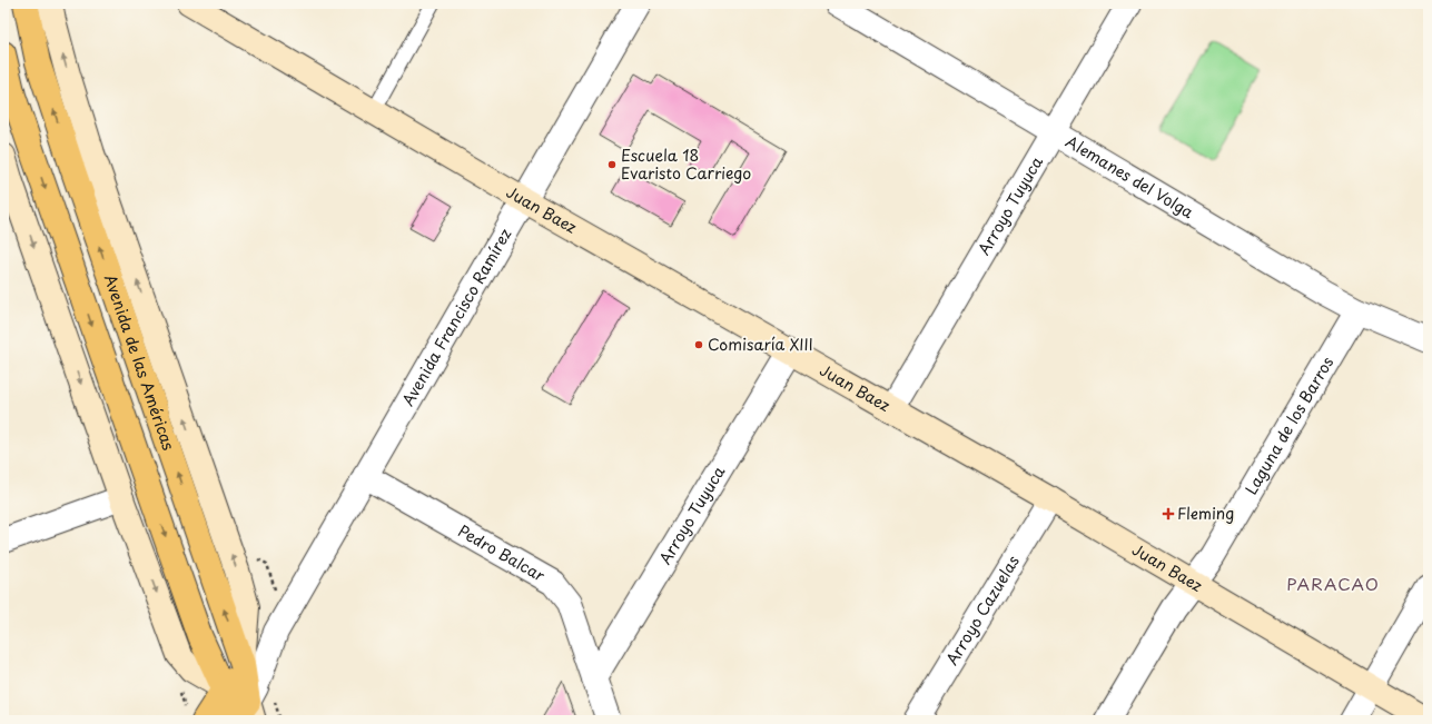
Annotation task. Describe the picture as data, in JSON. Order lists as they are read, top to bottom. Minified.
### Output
{"streets":{"main road":["Avenida Francisco Ramírez","Avenida de las Américas"],"street":["Alemanes del Volga","Arroyo Tuyuca","Juan Baez","Laguna de los Barros","Pedro Balcar","Arroyo Cazuelas"]},"crossings":[["Alemanes del Volga","Arroyo Tuyuca"],["Alemanes del Volga","Laguna de los Barros"],["Arroyo Tuyuca","Juan Baez"],["Arroyo Tuyuca","Pedro Balcar"],["Juan Baez","Avenida Francisco Ramírez"],["Juan Baez","Laguna de los Barros"],["Juan Baez","Arroyo Cazuelas"],["Avenida Francisco Ramírez","Avenida de las Américas"],["Avenida Francisco Ramírez","Pedro Balcar"]],"districts":["PARACAO"],"places":{"other":["Escuela 18 Evaristo Carriego","Comisaría XIII"],"health":["Fleming"]}}
